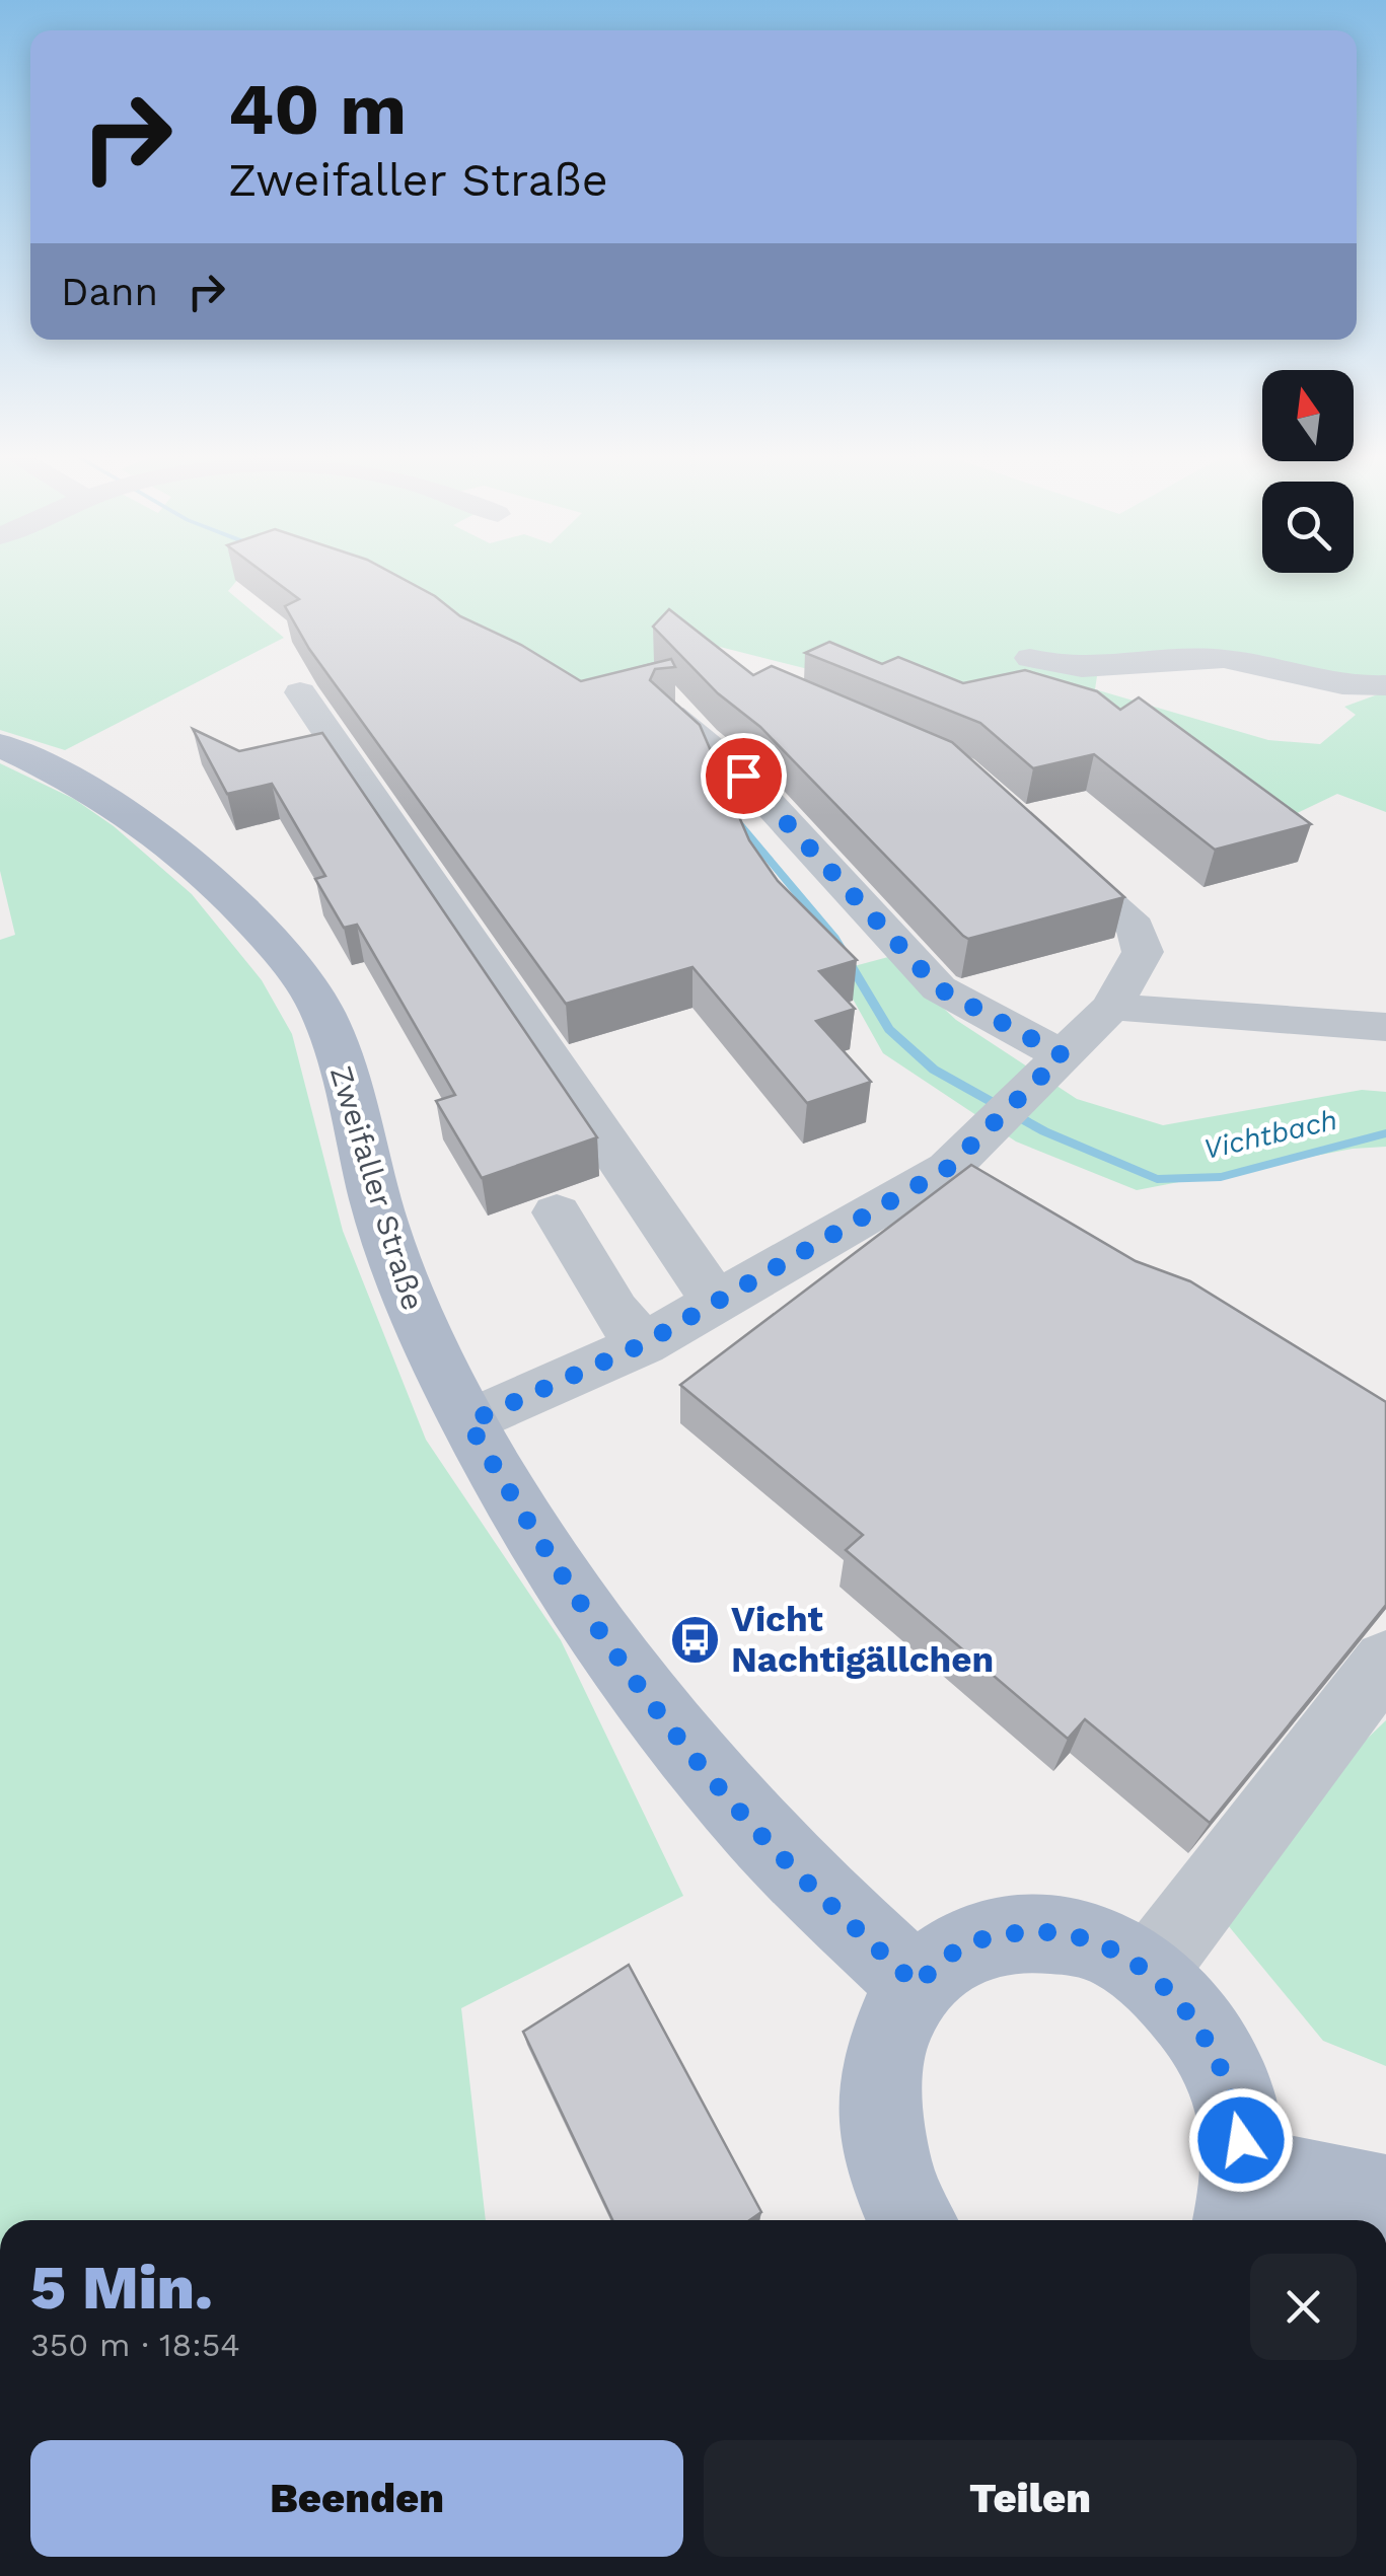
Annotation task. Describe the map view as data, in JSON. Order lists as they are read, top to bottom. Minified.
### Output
{"streets":{"main road":["Zweifaller Straße"]},"water":["Vichtbach"],"places":{"bus stop":["Vicht Nachtigällchen"]},"north":"top","page":{"turn":["40 m","Zweifaller Straße"],"then":"Dann","heading":["5 Min.","350 m · 18:54"],"buttons":["Beenden","Teilen"]}}
